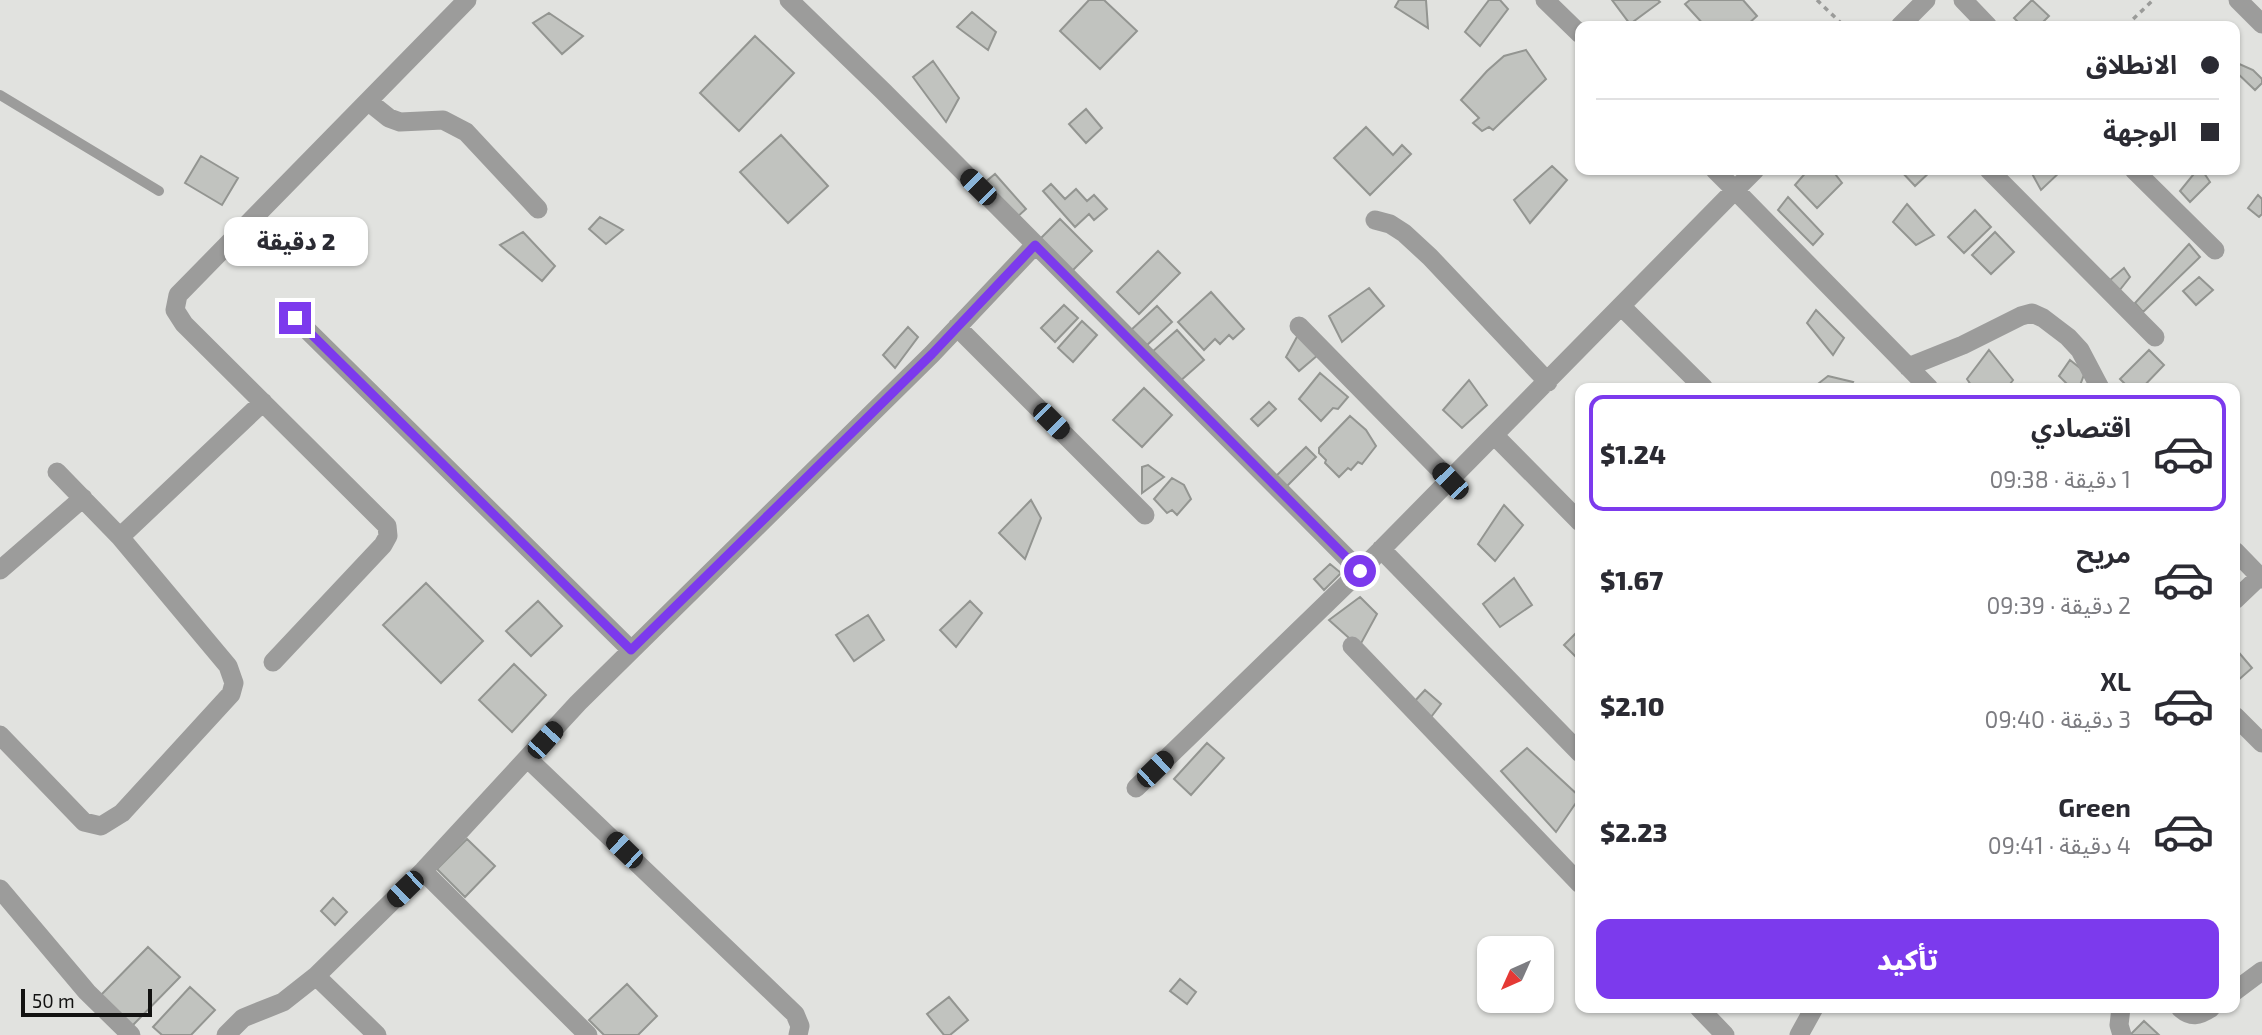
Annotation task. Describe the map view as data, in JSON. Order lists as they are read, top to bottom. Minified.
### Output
{"scale_bar":"50 m","north":"bottom left","page":{"banner":["الانطلاق","الوجهة"],"bubble":"2 دقيقة","list":[{"name":"اقتصادي","note":"1 دقيقة · 09:38","value":"$1.24"},{"name":"مريح","note":"2 دقيقة · 09:39","value":"$1.67"},{"name":"XL","note":"3 دقيقة · 09:40","value":"$2.10"},{"name":"Green","note":"4 دقيقة · 09:41","value":"$2.23"}],"buttons":"تأكيد","scale":"50 m"}}
